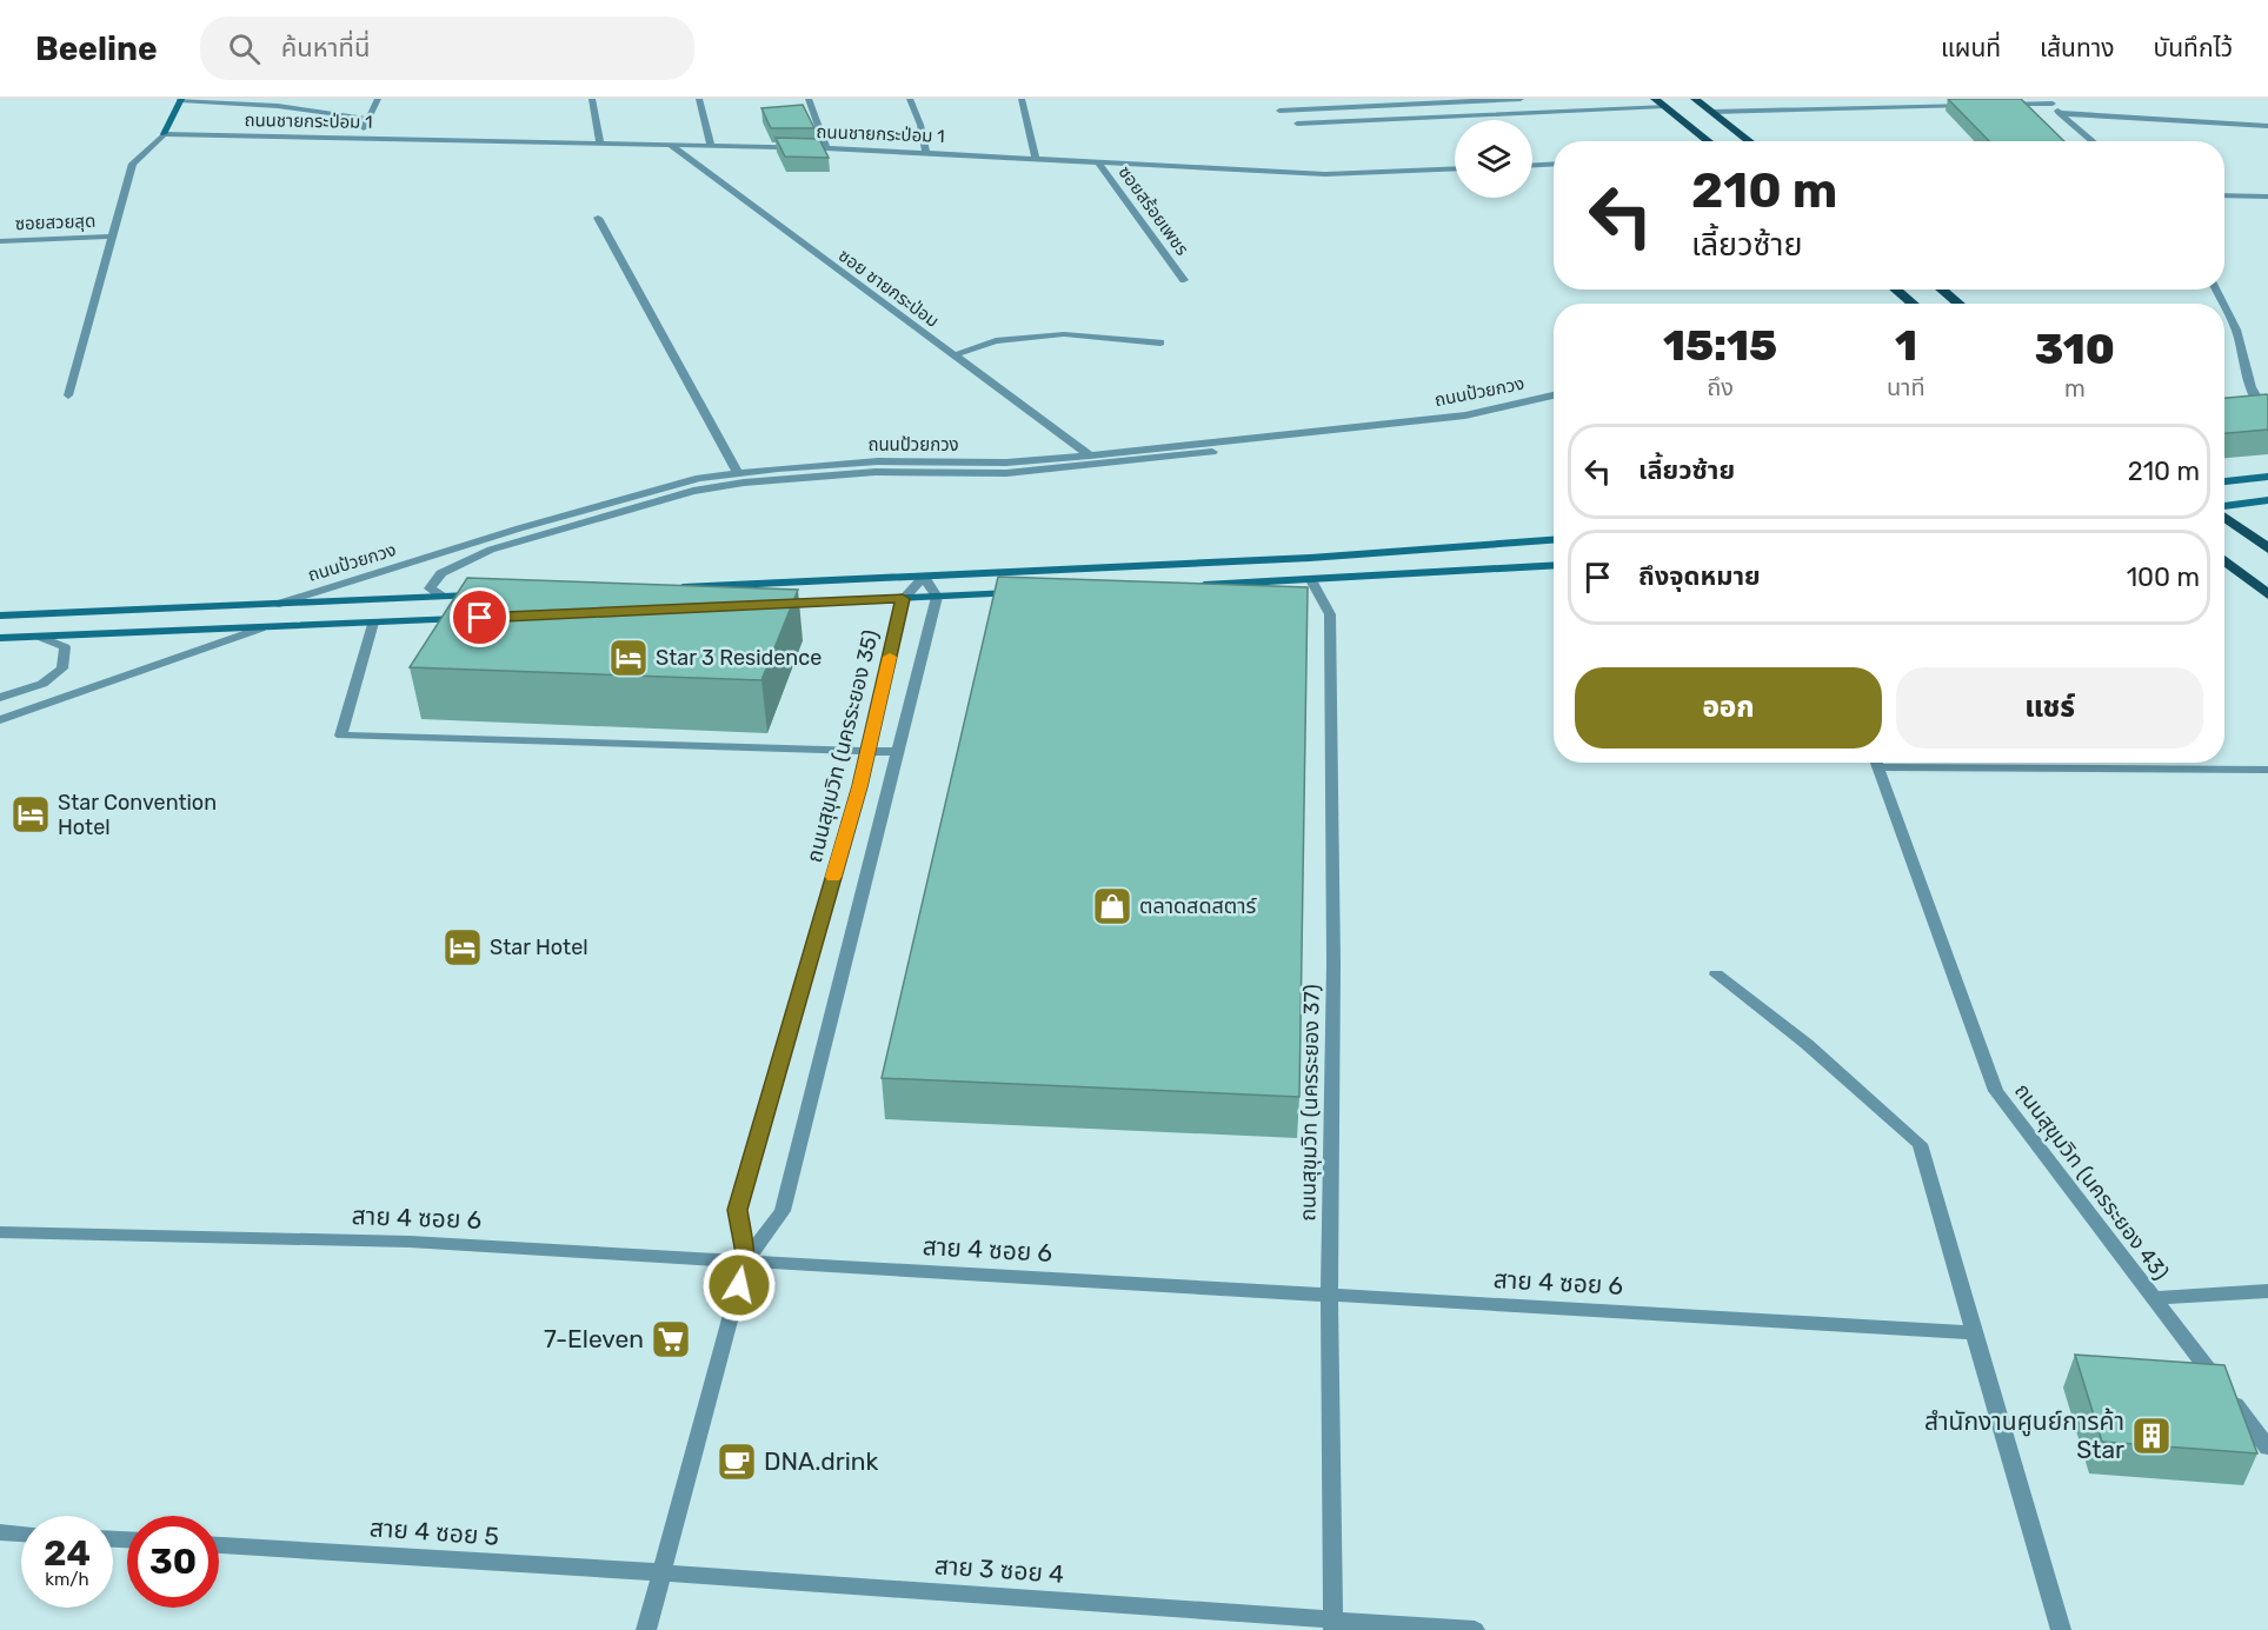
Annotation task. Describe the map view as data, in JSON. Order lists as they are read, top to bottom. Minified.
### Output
{"streets":{"street":["ถนนชายกระป่อม 1","ซอยสร้อยเพชร","ซอยสวยสุด","ซอย ชายกระป่อม","ถนนป้วยกวง","ถนนสุขุมวิท (นครระยอง 35)","ถนนสุขุมวิท (นครระยอง 37)","ถนนสุขุมวิท (นครระยอง 43)","สาย 4 ซอย 6","สาย 4 ซอย 5","สาย 3 ซอย 4"]},"crossings":[["ถนนชายกระป่อม 1","ซอยสร้อยเพชร"],["ถนนชายกระป่อม 1","ซอย ชายกระป่อม"],["ซอย ชายกระป่อม","ถนนป้วยกวง"],["ถนนสุขุมวิท (นครระยอง 35)","สาย 4 ซอย 6"],["ถนนสุขุมวิท (นครระยอง 35)","สาย 4 ซอย 5"],["ถนนสุขุมวิท (นครระยอง 35)","สาย 3 ซอย 4"],["ถนนสุขุมวิท (นครระยอง 37)","สาย 4 ซอย 6"],["ถนนสุขุมวิท (นครระยอง 37)","สาย 3 ซอย 4"],["สาย 4 ซอย 5","สาย 3 ซอย 4"]],"places":{"hotel":["Star 3 Residence","Star Convention Hotel","Star Hotel"],"shop":["ตลาดสดสตาร์"],"supermarket":["7-Eleven"],"building":["สำนักงานศูนย์การค้า Star"],"cafe":["DNA.drink"]},"page":{"header":"Beeline","search":"ค้นหาที่นี่","nav":["แผนที่","เส้นทาง","บันทึกไว้"],"turn":["210 m","เลี้ยวซ้าย"],"eta":["15:15","ถึง","1","นาที","310","m"],"list":[{"name":"เลี้ยวซ้าย","value":"210 m"},{"name":"ถึงจุดหมาย","value":"100 m"}],"buttons":["ออก","แชร์"],"speed":"24 km/h","limit":"30"}}
